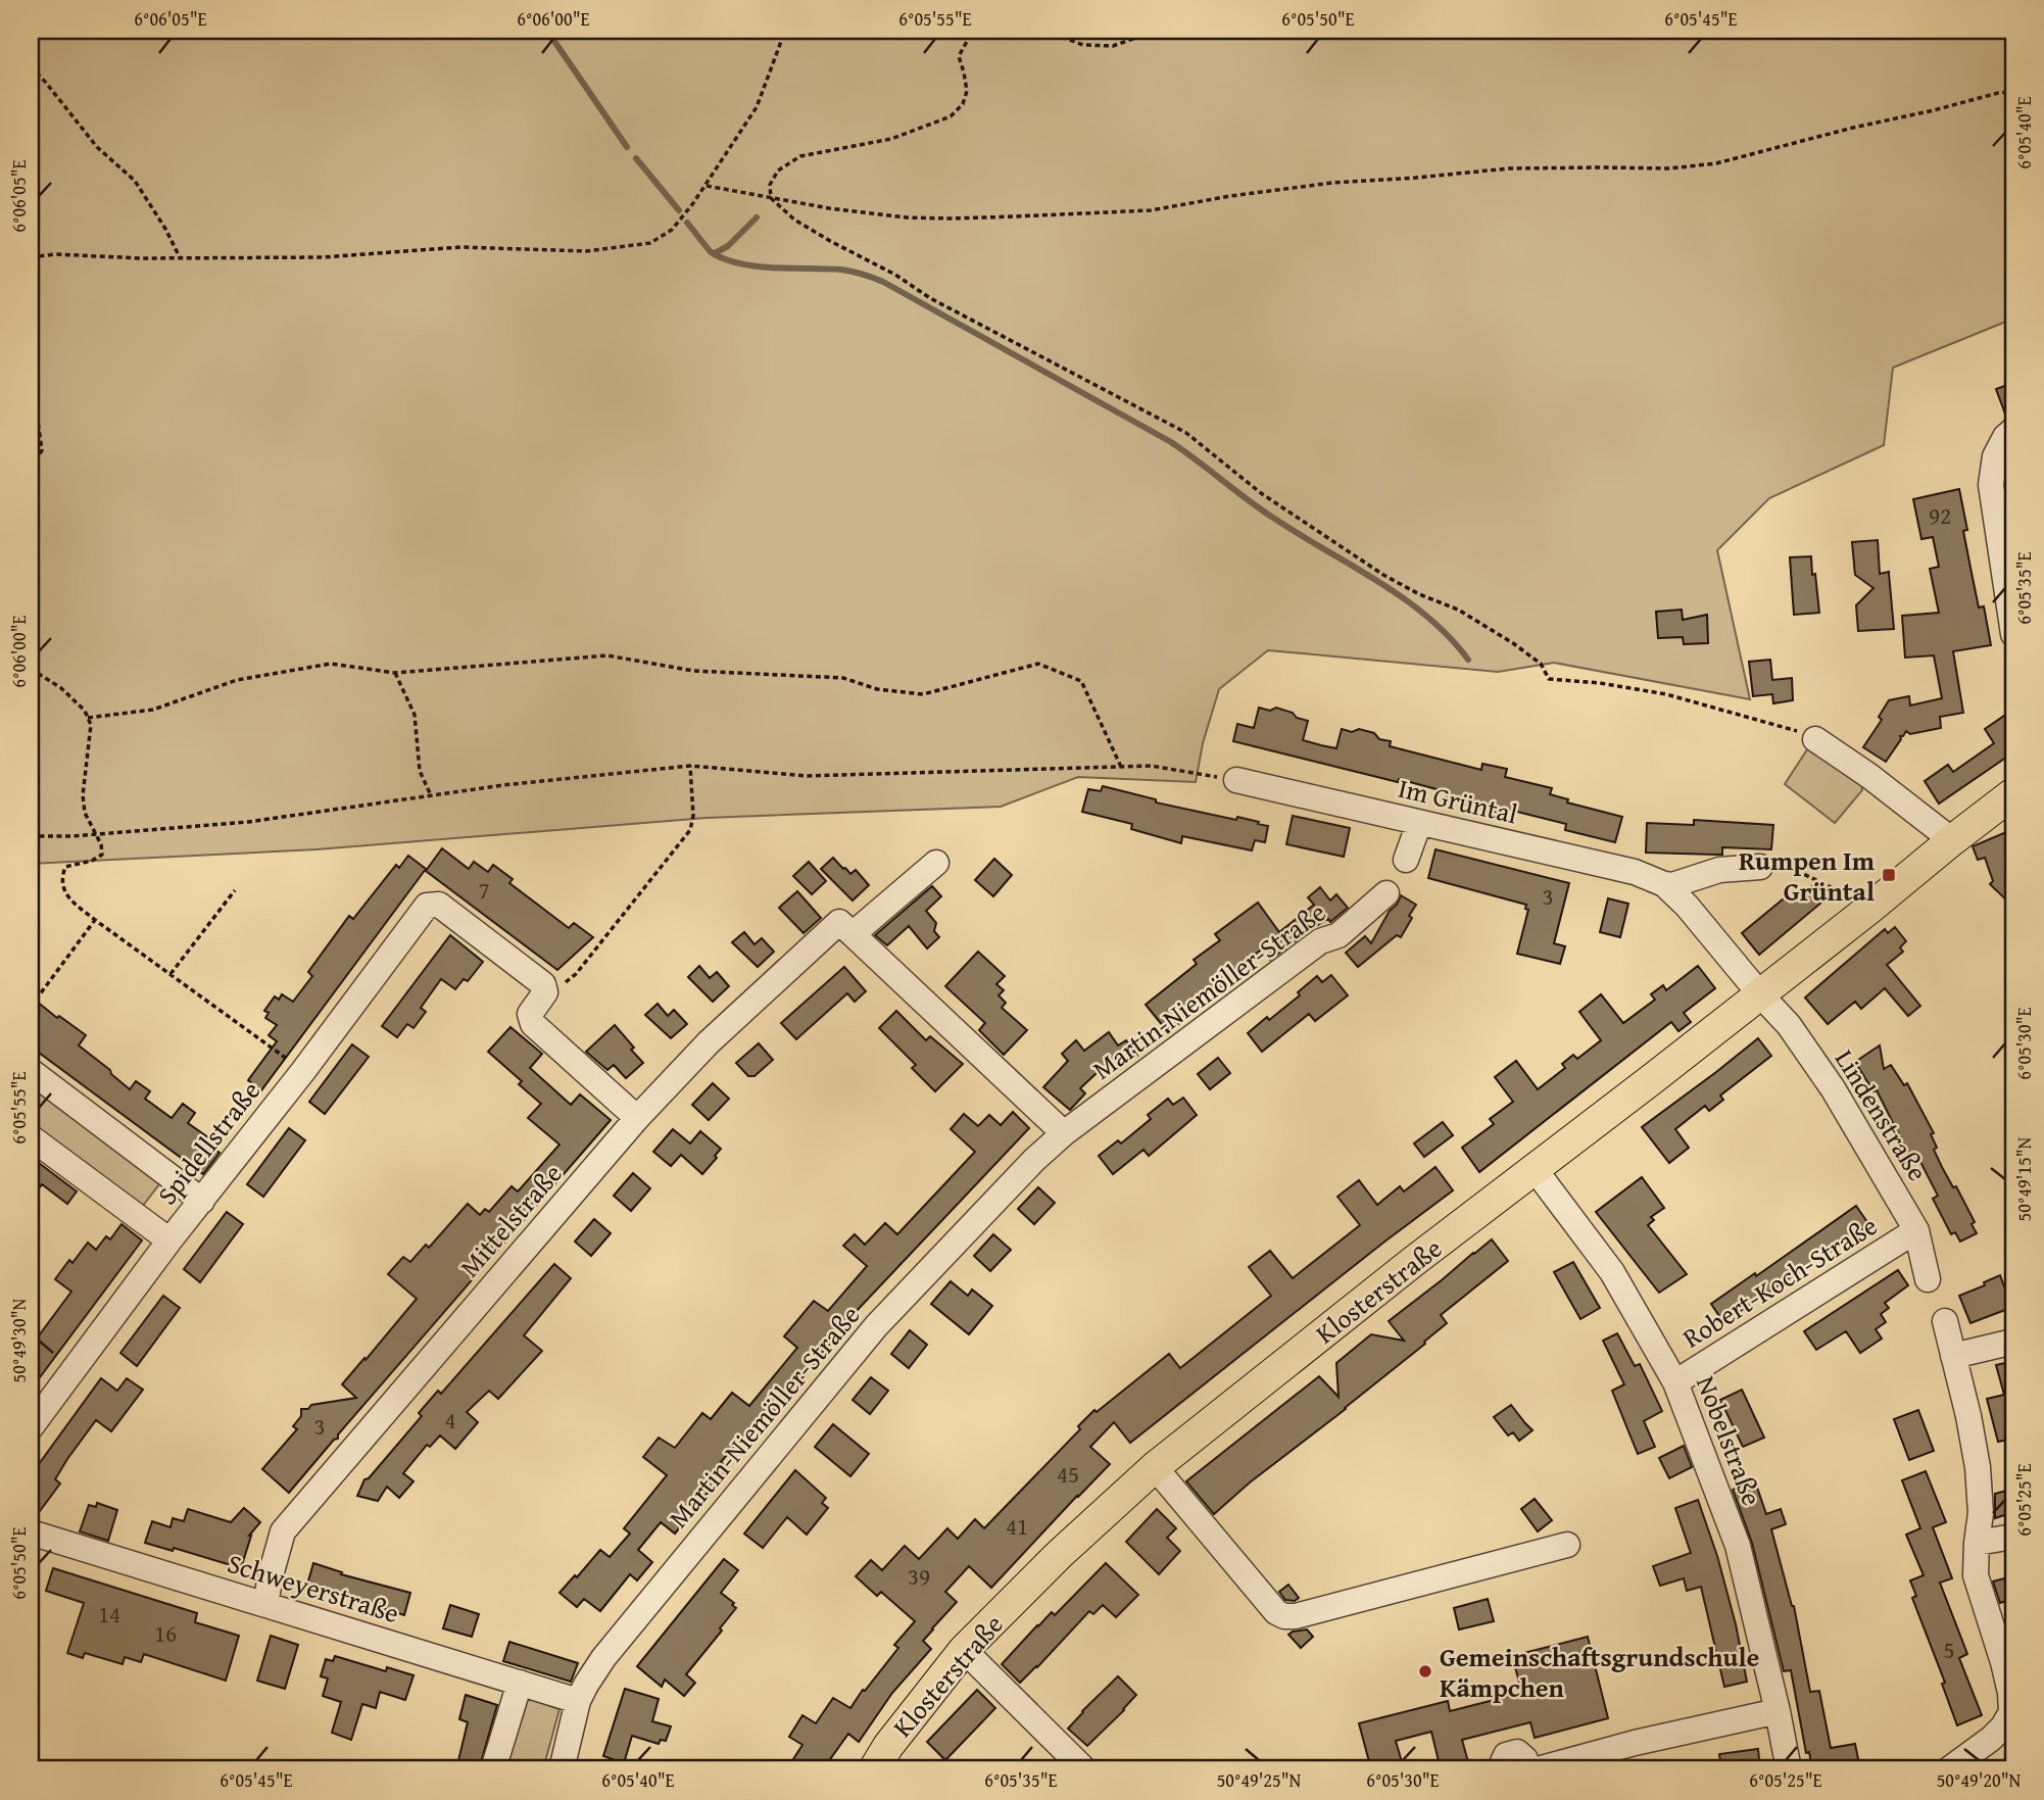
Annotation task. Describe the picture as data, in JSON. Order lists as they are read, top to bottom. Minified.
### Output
{"streets":{"main road":["Klosterstraße"],"street":["Im Grüntal","Martin-Niemöller-Straße","Lindenstraße","Spidellstraße","Mittelstraße","Robert-Koch-Straße","Nobelstraße","Schweyerstraße"]},"crossings":[["Im Grüntal","Lindenstraße"],["Im Grüntal","Klosterstraße"],["Martin-Niemöller-Straße","Schweyerstraße"],["Lindenstraße","Robert-Koch-Straße"],["Lindenstraße","Klosterstraße"],["Mittelstraße","Schweyerstraße"],["Robert-Koch-Straße","Nobelstraße"],["Klosterstraße","Nobelstraße"]],"places":{"transit":["Rumpen Im Grüntal"],"other":["Gemeinschaftsgrundschule Kämpchen"]},"house_numbers":["92","7","3","4","3","45","41","39","14","16","5"],"coordinates":["6°06'05\"E","6°06'00\"E","6°05'55\"E","6°05'50\"E","6°05'45\"E","6°05'40\"E","6°05'35\"E","6°05'30\"E","50°49'15\"N","50°49'30\"N","6°05'25\"E","50°49'25\"N","50°49'20\"N"]}
